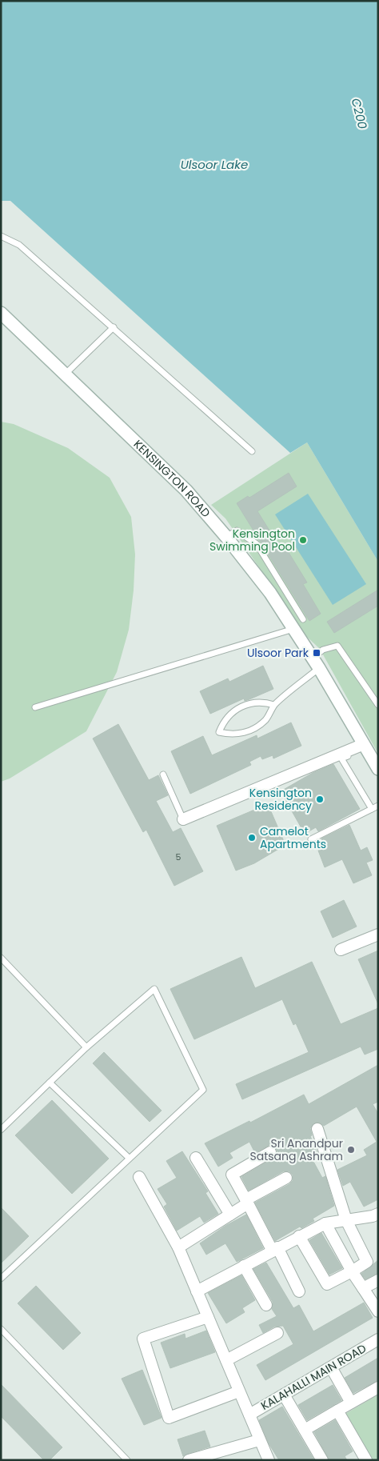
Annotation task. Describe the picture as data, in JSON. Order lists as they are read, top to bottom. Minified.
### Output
{"streets":{"main road":["KENSINGTON ROAD"],"street":["KALAHALLI MAIN ROAD"]},"water":["C200","Ulsoor Lake"],"places":{"other":["Kensington Swimming Pool","Kensington Residency","Camelot Apartments","Sri Anandpur Satsang Ashram"],"transit":["Ulsoor Park"]},"house_numbers":["5"]}
